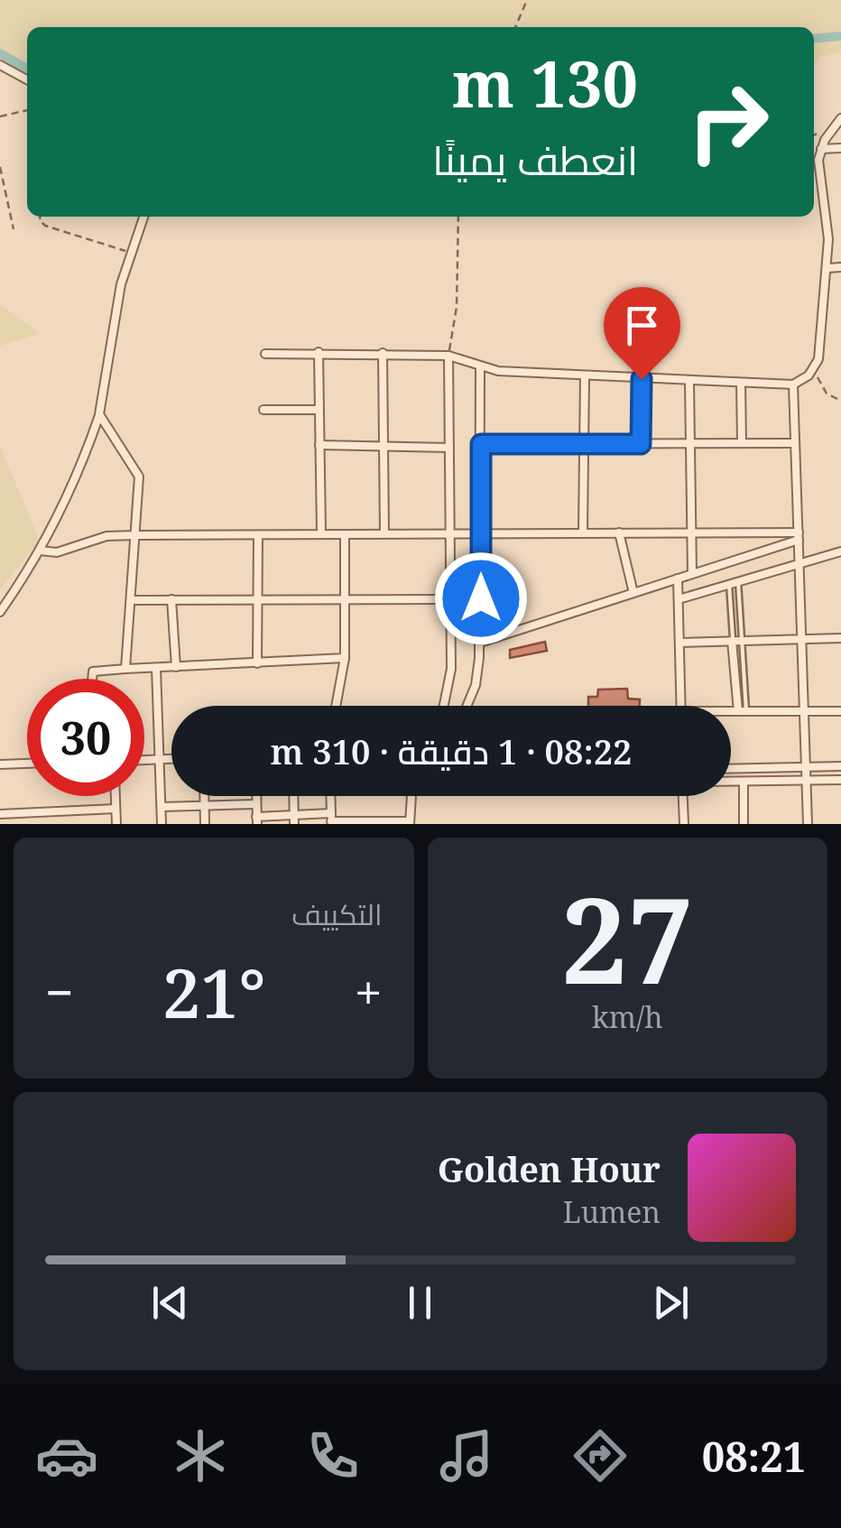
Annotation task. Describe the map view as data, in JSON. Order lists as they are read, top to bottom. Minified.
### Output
{"page":{"turn":["130 m","انعطف يمينًا"],"limit":"30","trip":"08:22 · 1 دقيقة · 310 m","tile":[["27","km/h"],"التكييف"],"heat":["−","21°","+"],"song":["Golden Hour","Lumen"],"tabs":"08:21"}}
